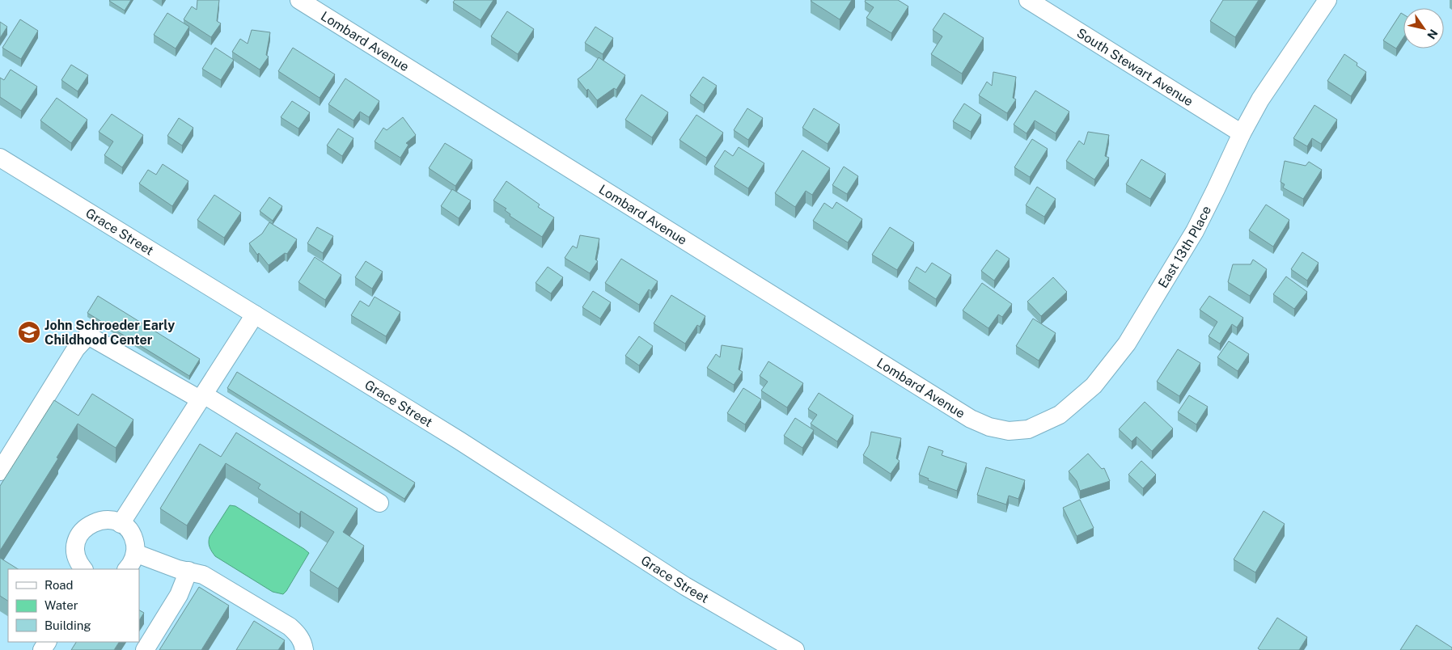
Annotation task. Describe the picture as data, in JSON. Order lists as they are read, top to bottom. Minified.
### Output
{"streets":{"street":["Lombard Avenue","South Stewart Avenue","Grace Street","East 13th Place"]},"crossings":[["Lombard Avenue","East 13th Place"],["South Stewart Avenue","East 13th Place"]],"places":{"school or university":["John Schroeder Early Childhood Center"]},"legend":["Road","Water","Building"],"north":"bottom right"}
